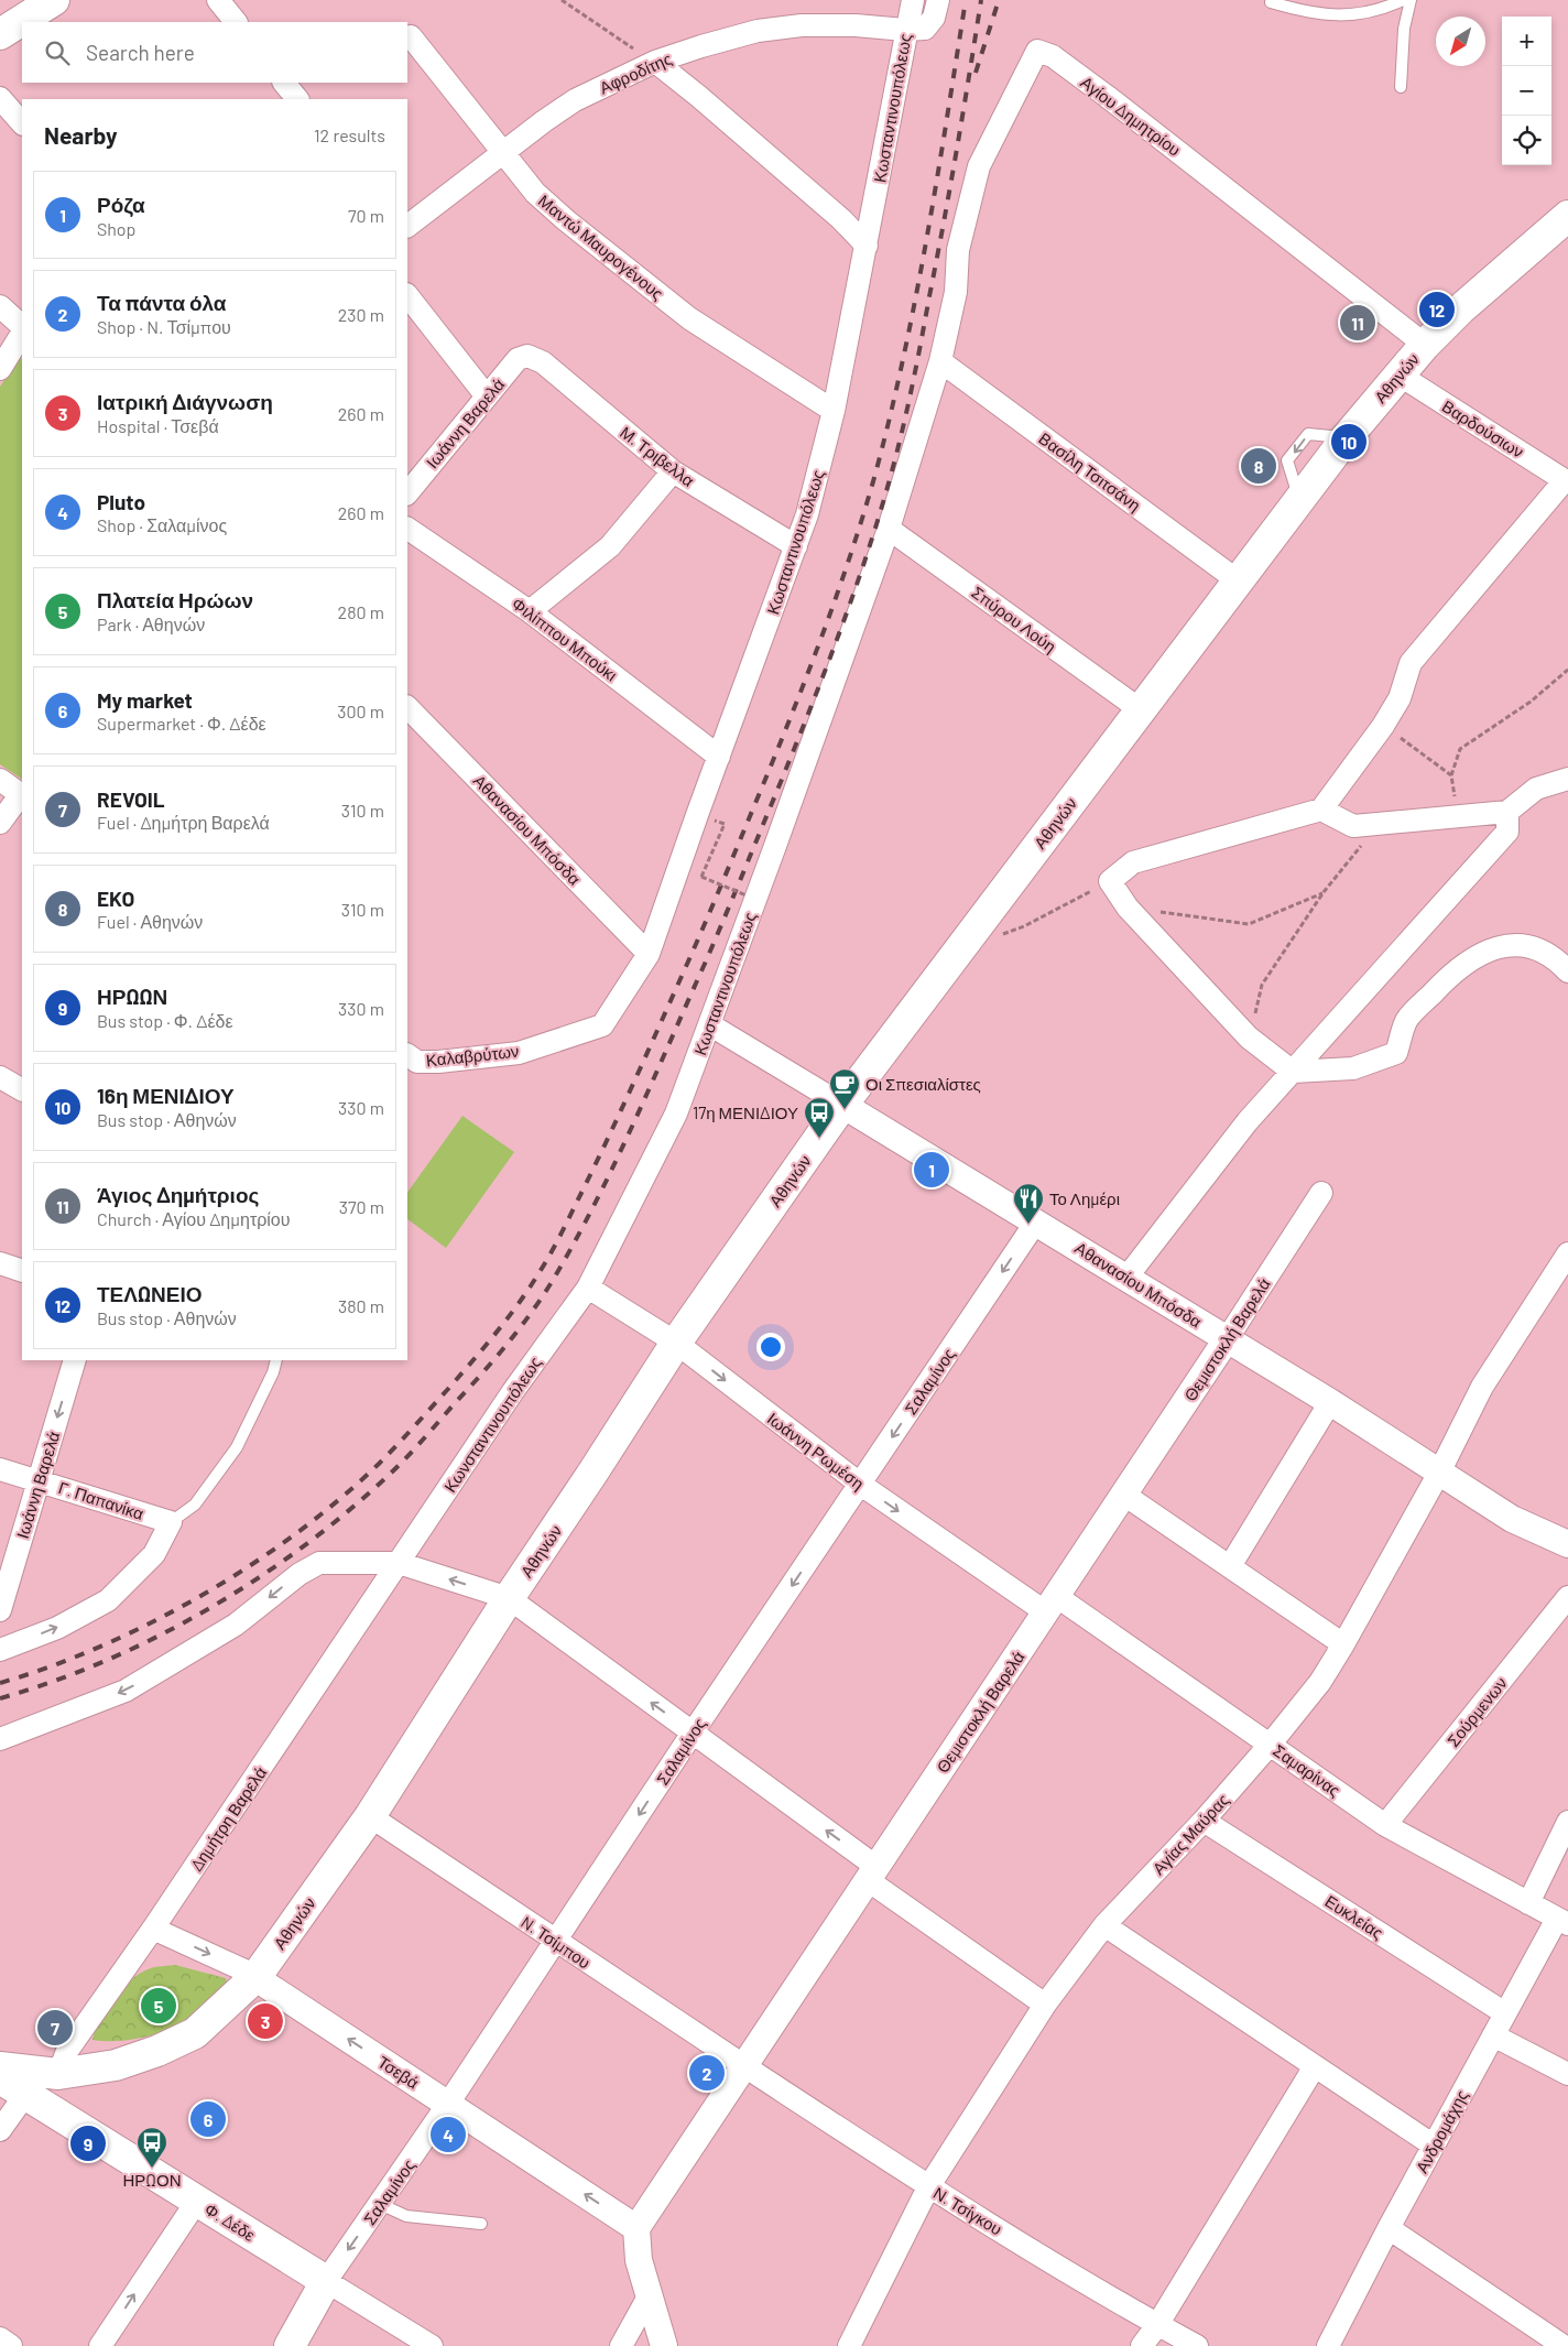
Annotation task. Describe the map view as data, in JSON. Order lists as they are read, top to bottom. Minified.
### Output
{"streets":{"main road":["Αθηνών","Φ. Δέδε"],"street":["Αφροδίτης","Κωσταντινουπόλεως","Αγίου Δημητρίου","Μαντώ Μαυρογένους","Ιωάννη Βαρελά","Βαρδούσιων","Μ. Τριβελλα","Βασίλη Τσιτσάνη","Σπύρου Λούη","Φιλίππου Μπούκι","Αθανασίου Μπόσδα","Καλαβρύτων","Θεμιστοκλή Βαρελά","Σαλαμίνος","Κωνσταντινουπόλεως","Ιωάννη Ρωμέση","Γ. Παπανίκα","Σούρμενων","Σαμαρίνας","Δημήτρη Βαρελά","Αγίας Μαύρας","Ευκλείας","N. Τσίμπου","Τσεβά","Ανδρομάχης","Ν. Τσίγκου"]},"crossings":[["Αφροδίτης","Κωσταντινουπόλεως"],["Αφροδίτης","Μαντώ Μαυρογένους"],["Κωσταντινουπόλεως","Αγίου Δημητρίου"],["Κωσταντινουπόλεως","Μαντώ Μαυρογένους"],["Κωσταντινουπόλεως","Μ. Τριβελλα"],["Κωσταντινουπόλεως","Βασίλη Τσιτσάνη"],["Κωσταντινουπόλεως","Σπύρου Λούη"],["Κωσταντινουπόλεως","Φιλίππου Μπούκι"],["Κωσταντινουπόλεως","Αθανασίου Μπόσδα"],["Κωσταντινουπόλεως","Καλαβρύτων"],["Κωσταντινουπόλεως","Κωνσταντινουπόλεως"],["Κωσταντινουπόλεως","Ιωάννη Ρωμέση"],["Αγίου Δημητρίου","Αθηνών"],["Αθηνών","Βαρδούσιων"],["Αθηνών","Βασίλη Τσιτσάνη"],["Αθηνών","Σπύρου Λούη"],["Αθηνών","Αθανασίου Μπόσδα"],["Αθηνών","Ιωάννη Ρωμέση"],["Αθηνών","Δημήτρη Βαρελά"],["Αθηνών","N. Τσίμπου"],["Αθηνών","Τσεβά"],["Ιωάννη Βαρελά","Μ. Τριβελλα"],["Ιωάννη Βαρελά","Γ. Παπανίκα"],["Αθανασίου Μπόσδα","Θεμιστοκλή Βαρελά"],["Αθανασίου Μπόσδα","Σαλαμίνος"],["Αθανασίου Μπόσδα","Αγίας Μαύρας"],["Θεμιστοκλή Βαρελά","Ιωάννη Ρωμέση"],["Θεμιστοκλή Βαρελά","Σαμαρίνας"],["Θεμιστοκλή Βαρελά","N. Τσίμπου"],["Θεμιστοκλή Βαρελά","Τσεβά"],["Θεμιστοκλή Βαρελά","Ν. Τσίγκου"],["Σαλαμίνος","Ιωάννη Ρωμέση"],["Σαλαμίνος","N. Τσίμπου"],["Σαλαμίνος","Τσεβά"],["Σαλαμίνος","Φ. Δέδε"],["Κωνσταντινουπόλεως","Ιωάννη Ρωμέση"],["Κωνσταντινουπόλεως","Δημήτρη Βαρελά"],["Ιωάννη Ρωμέση","Σαμαρίνας"],["Σούρμενων","Σαμαρίνας"],["Σαμαρίνας","Αγίας Μαύρας"],["Σαμαρίνας","Ανδρομάχης"],["Δημήτρη Βαρελά","Τσεβά"],["Αγίας Μαύρας","Ευκλείας"],["Αγίας Μαύρας","Ν. Τσίγκου"],["Ευκλείας","Ανδρομάχης"],["N. Τσίμπου","Ν. Τσίγκου"]],"one_way":["Σαλαμίνος","Ιωάννη Ρωμέση"],"places":{"cafe":["Οι Σπεσιαλίστες"],"bus stop":["17η ΜΕΝΙΔΙΟΥ","ΗΡΩΟΝ"],"restaurant":["Το Λημέρι"]},"north":"bottom left","page":{"map_buttons":["+","−"],"search":"Search here","heading":["Nearby","12 results"],"list":[{"mark":"1","name":"Ρόζα","note":"Shop","value":"70 m"},{"mark":"2","name":"Τα πάντα όλα","note":"Shop · N. Τσίμπου","value":"230 m"},{"mark":"3","name":"Ιατρική Διάγνωση","note":"Hospital · Τσεβά","value":"260 m"},{"mark":"4","name":"Pluto","note":"Shop · Σαλαμίνος","value":"260 m"},{"mark":"5","name":"Πλατεία Ηρώων","note":"Park · Αθηνών","value":"280 m"},{"mark":"6","name":"My market","note":"Supermarket · Φ. Δέδε","value":"300 m"},{"mark":"7","name":"REVOIL","note":"Fuel · Δημήτρη Βαρελά","value":"310 m"},{"mark":"8","name":"EKO","note":"Fuel · Αθηνών","value":"310 m"},{"mark":"9","name":"ΗΡΩΩΝ","note":"Bus stop · Φ. Δέδε","value":"330 m"},{"mark":"10","name":"16η ΜΕΝΙΔΙΟΥ","note":"Bus stop · Αθηνών","value":"330 m"},{"mark":"11","name":"Άγιος Δημήτριος","note":"Church · Αγίου Δημητρίου","value":"370 m"},{"mark":"12","name":"ΤΕΛΩΝΕΙΟ","note":"Bus stop · Αθηνών","value":"380 m"}],"pins":["12","11","10","8","1","5","3","7","2","6","4","9"]}}
